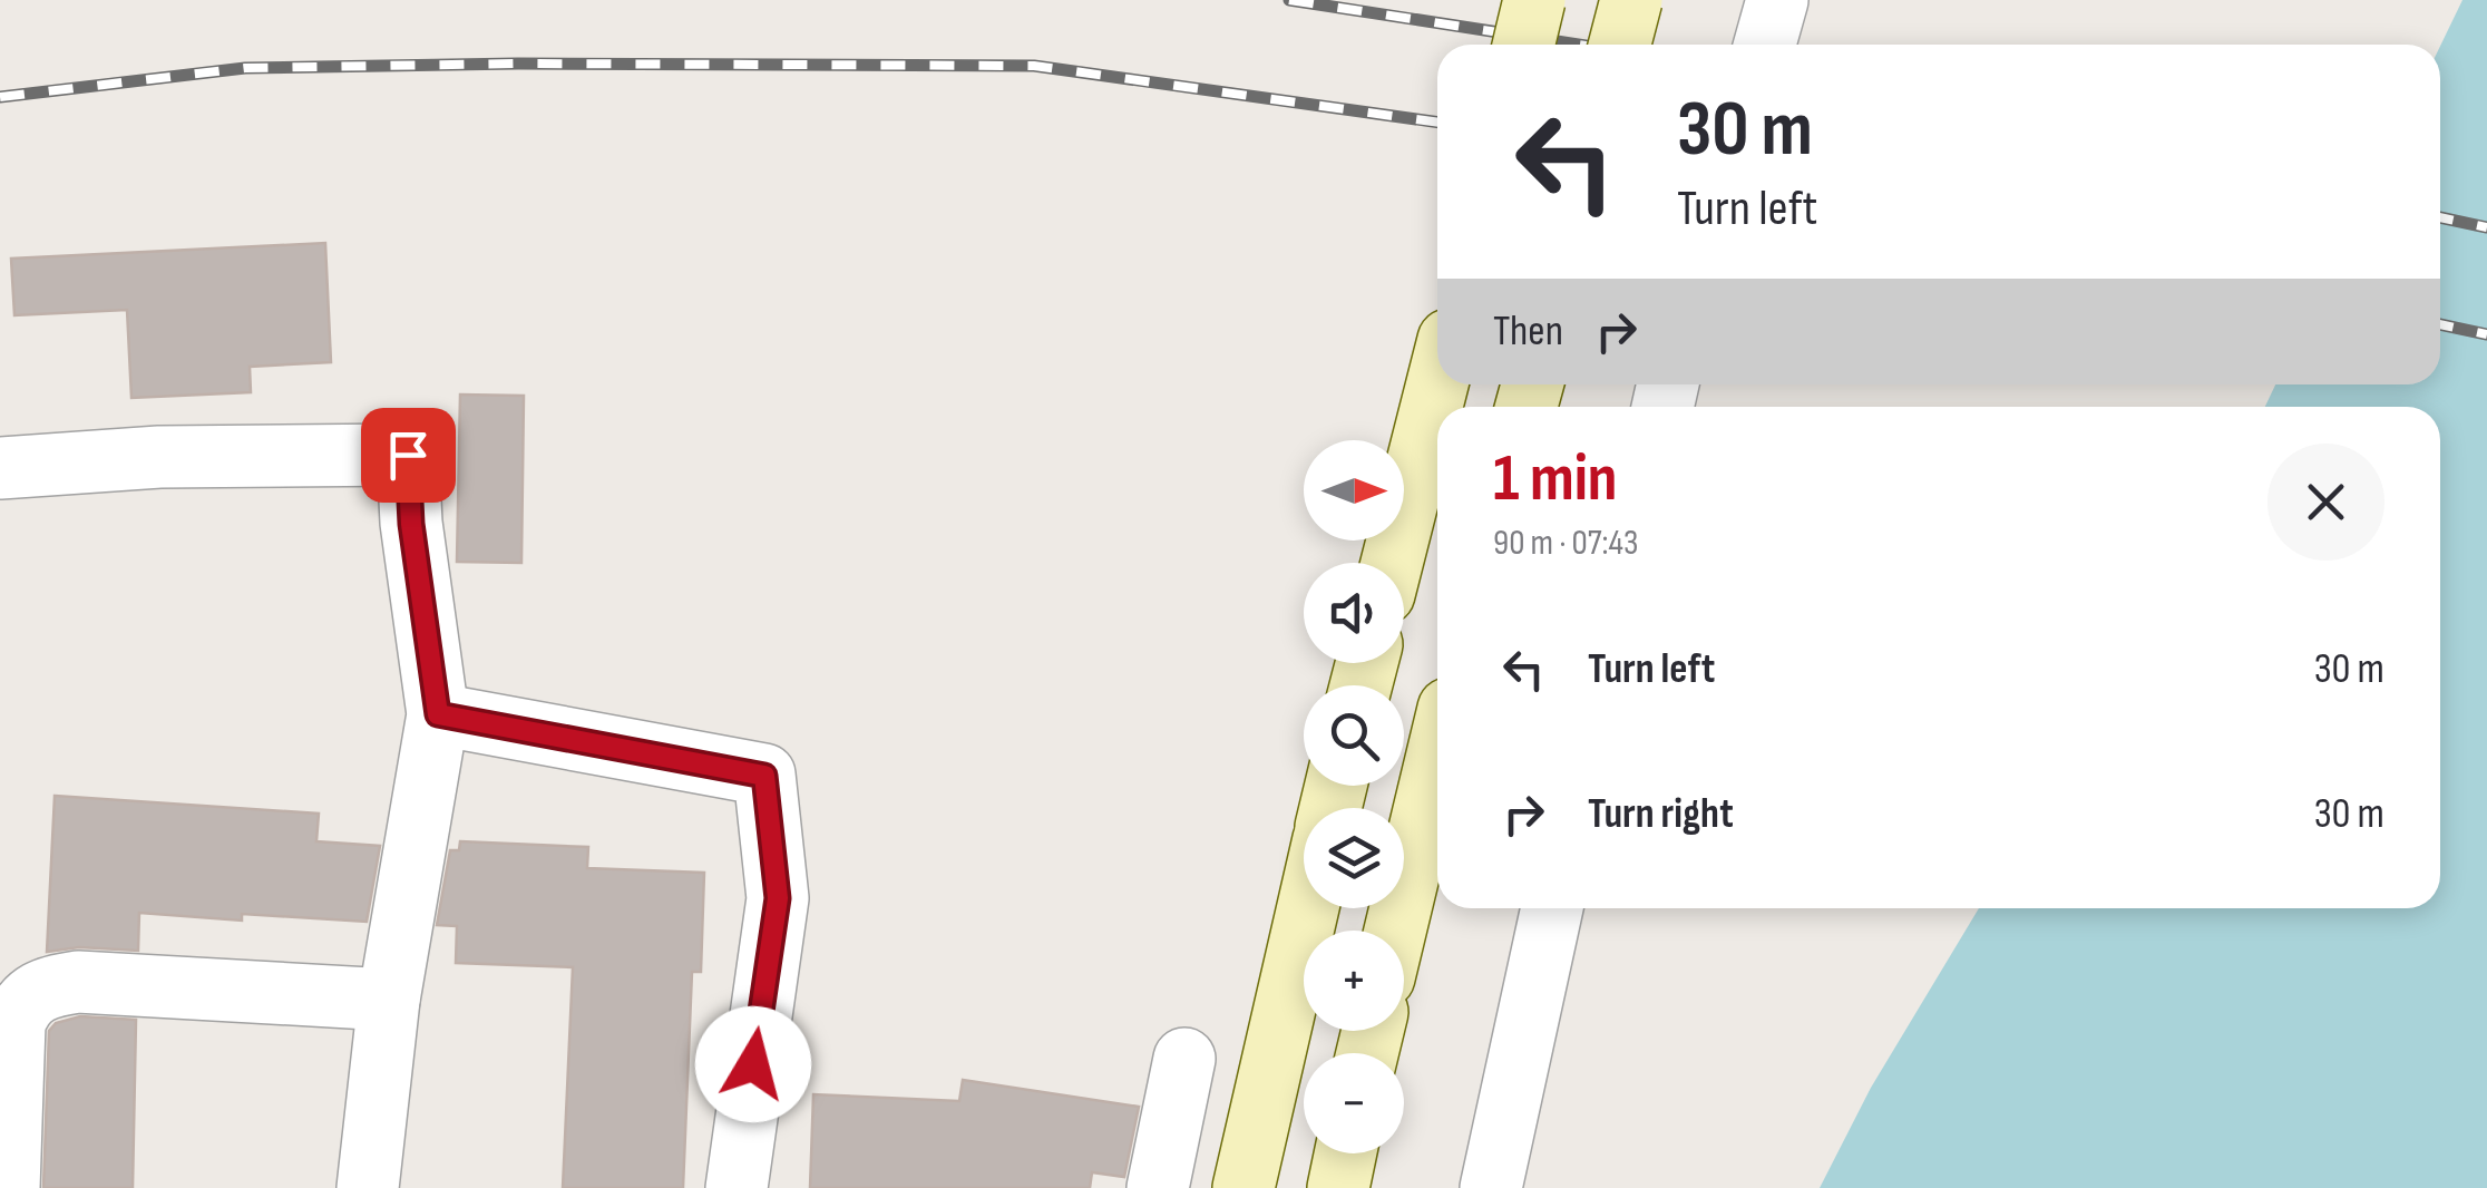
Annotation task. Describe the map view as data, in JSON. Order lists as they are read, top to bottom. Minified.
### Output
{"north":"right","page":{"turn":["30 m","Turn left"],"then":"Then","heading":["1 min","90 m · 07:43"],"map_buttons":["+","−"],"list":[{"name":"Turn left","value":"30 m"},{"name":"Turn right","value":"30 m"}]}}
